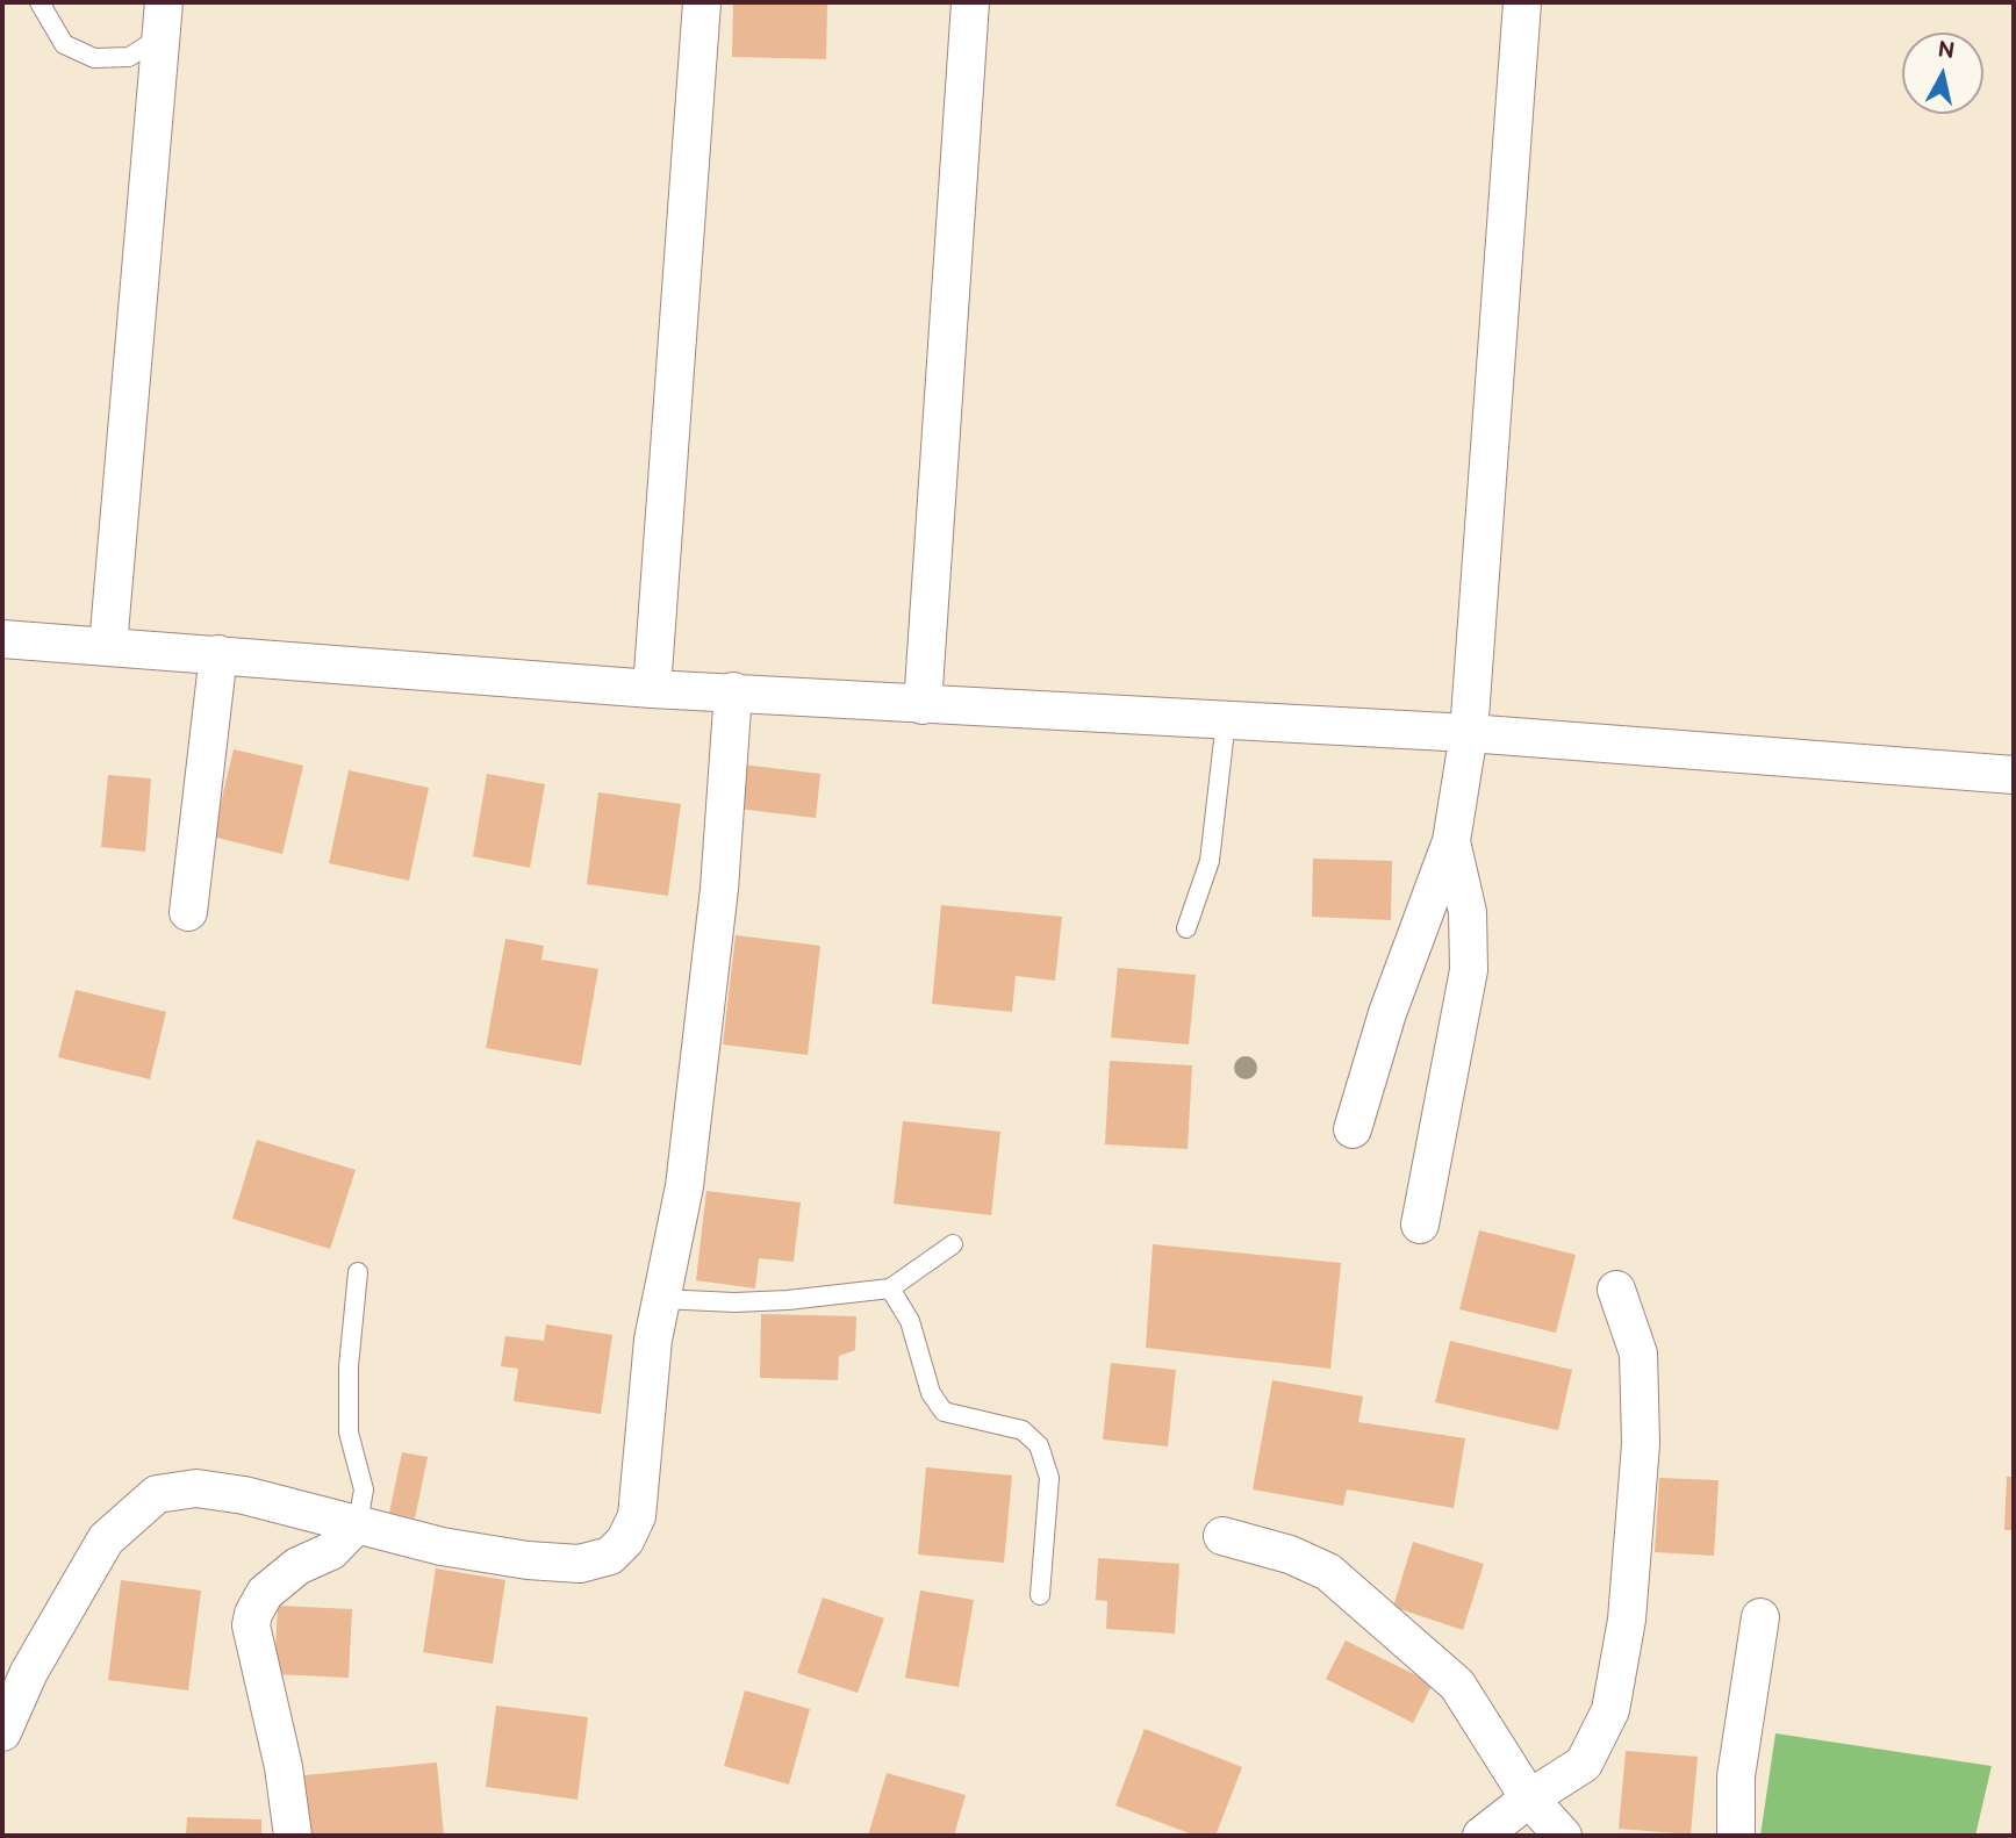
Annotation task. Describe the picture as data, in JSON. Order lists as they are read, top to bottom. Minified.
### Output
{"north":"top"}
